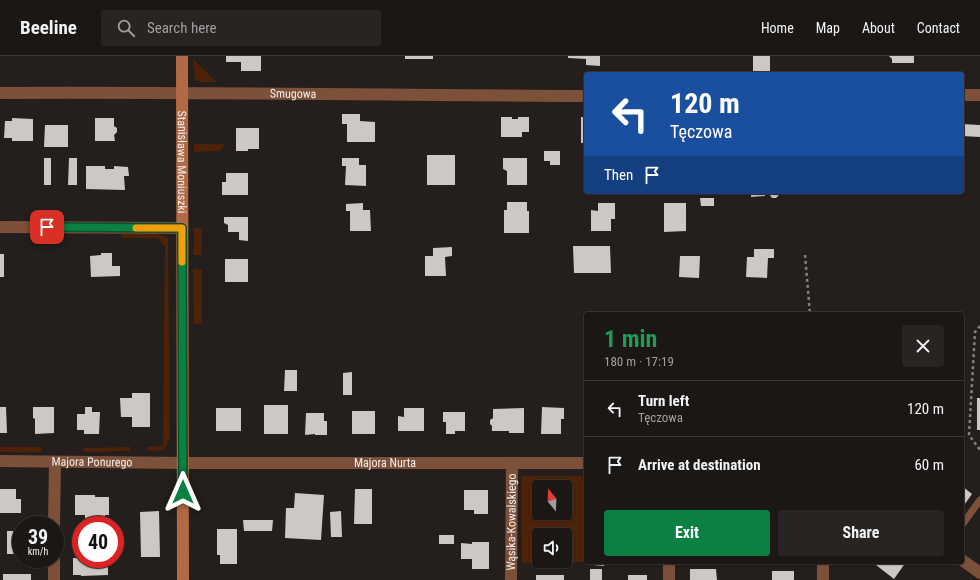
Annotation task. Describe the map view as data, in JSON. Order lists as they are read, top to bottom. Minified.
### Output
{"streets":{"street":["Smugowa","Stanisława Moniuszki","Majora Ponurego","Majora Nurta","Wąsika-Kowalskiego"]},"crossings":[["Smugowa","Stanisława Moniuszki"],["Stanisława Moniuszki","Majora Ponurego"],["Stanisława Moniuszki","Majora Nurta"],["Majora Ponurego","Majora Nurta"],["Majora Nurta","Wąsika-Kowalskiego"]],"north":"top","page":{"header":"Beeline","search":"Search here","nav":["Home","Map","About","Contact"],"turn":["120 m","Tęczowa"],"then":"Then","heading":["1 min","180 m · 17:19"],"list":[{"name":"Turn left","note":"Tęczowa","value":"120 m"},{"name":"Arrive at destination","value":"60 m"}],"buttons":["Exit","Share"],"speed":"39 km/h","limit":"40"}}
